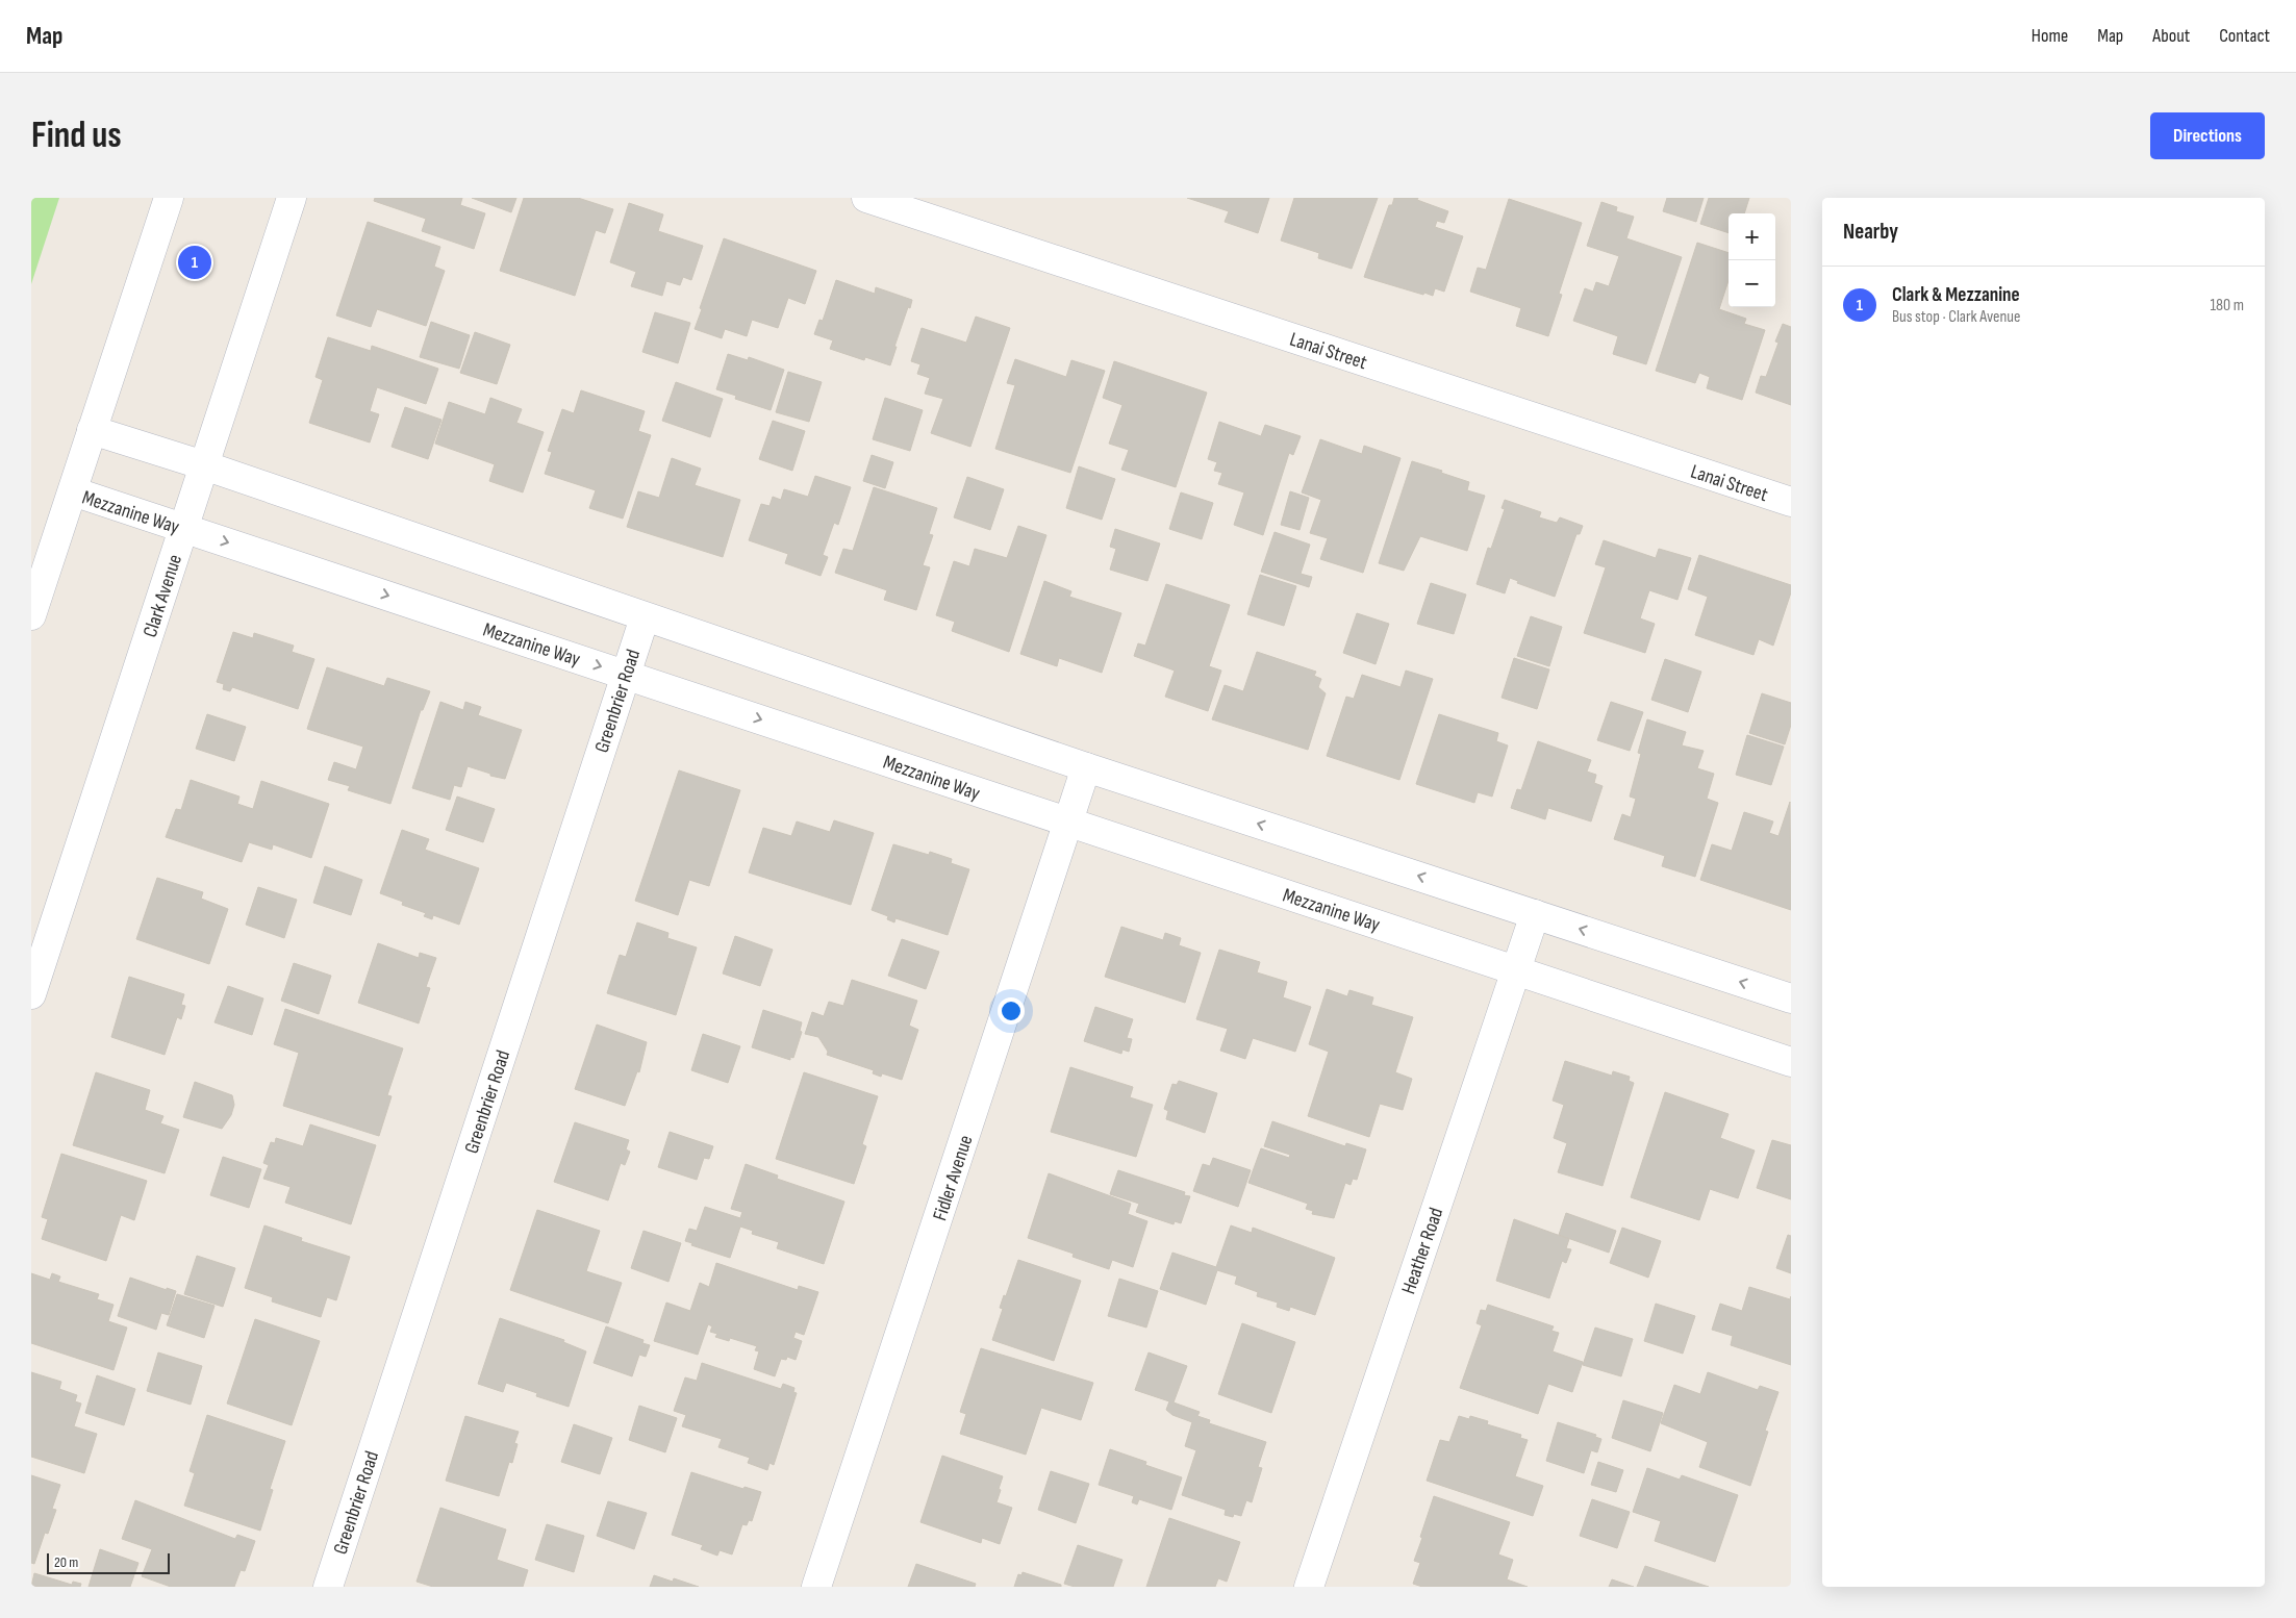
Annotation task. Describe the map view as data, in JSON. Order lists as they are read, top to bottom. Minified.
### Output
{"streets":{"street":["Lanai Street","Mezzanine Way","Clark Avenue","Greenbrier Road","Fidler Avenue","Heather Road"]},"crossings":[["Mezzanine Way","Clark Avenue"],["Mezzanine Way","Greenbrier Road"],["Mezzanine Way","Fidler Avenue"],["Mezzanine Way","Heather Road"]],"scale_bar":"20 m","page":{"header":"Map","nav":["Home","Map","About","Contact"],"buttons":"Directions","title":"Find us","heading":"Nearby","map_buttons":["+","−"],"pins":"1","list":[{"mark":"1","name":"Clark & Mezzanine","note":"Bus stop · Clark Avenue","value":"180 m"}],"scale":"20 m"}}
